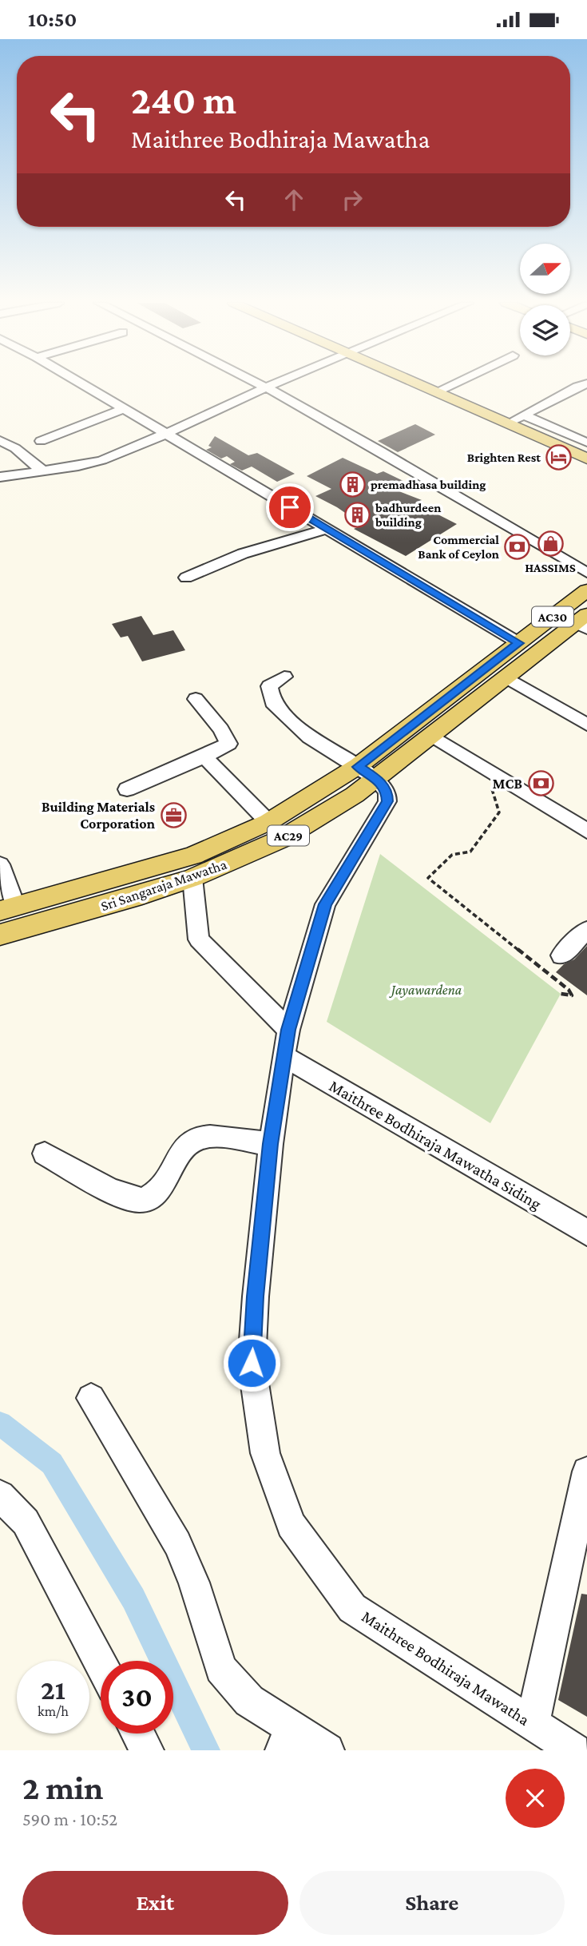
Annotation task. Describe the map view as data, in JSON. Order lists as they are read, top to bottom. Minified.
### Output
{"streets":{"main road":["AC30","AC29","Sri Sangaraja Mawatha"],"street":["Maithree Bodhiraja Mawatha Siding","Maithree Bodhiraja Mawatha"]},"crossings":[["AC30","Sri Sangaraja Mawatha"],["Sri Sangaraja Mawatha","Maithree Bodhiraja Mawatha"],["Maithree Bodhiraja Mawatha Siding","Maithree Bodhiraja Mawatha"]],"parks":["Jayawardena"],"places":{"hotel":["Brighten Rest"],"building":["premadhasa building","badhurdeen building"],"shop":["HASSIMS"],"bank":["Commercial Bank of Ceylon","MCB"],"office":["Building Materials Corporation"]},"north":"right","page":{"status":"10:50","turn":["240 m","Maithree Bodhiraja Mawatha"],"speed":"21 km/h","limit":"30","heading":["2 min","590 m · 10:52"],"buttons":["Exit","Share"]}}
